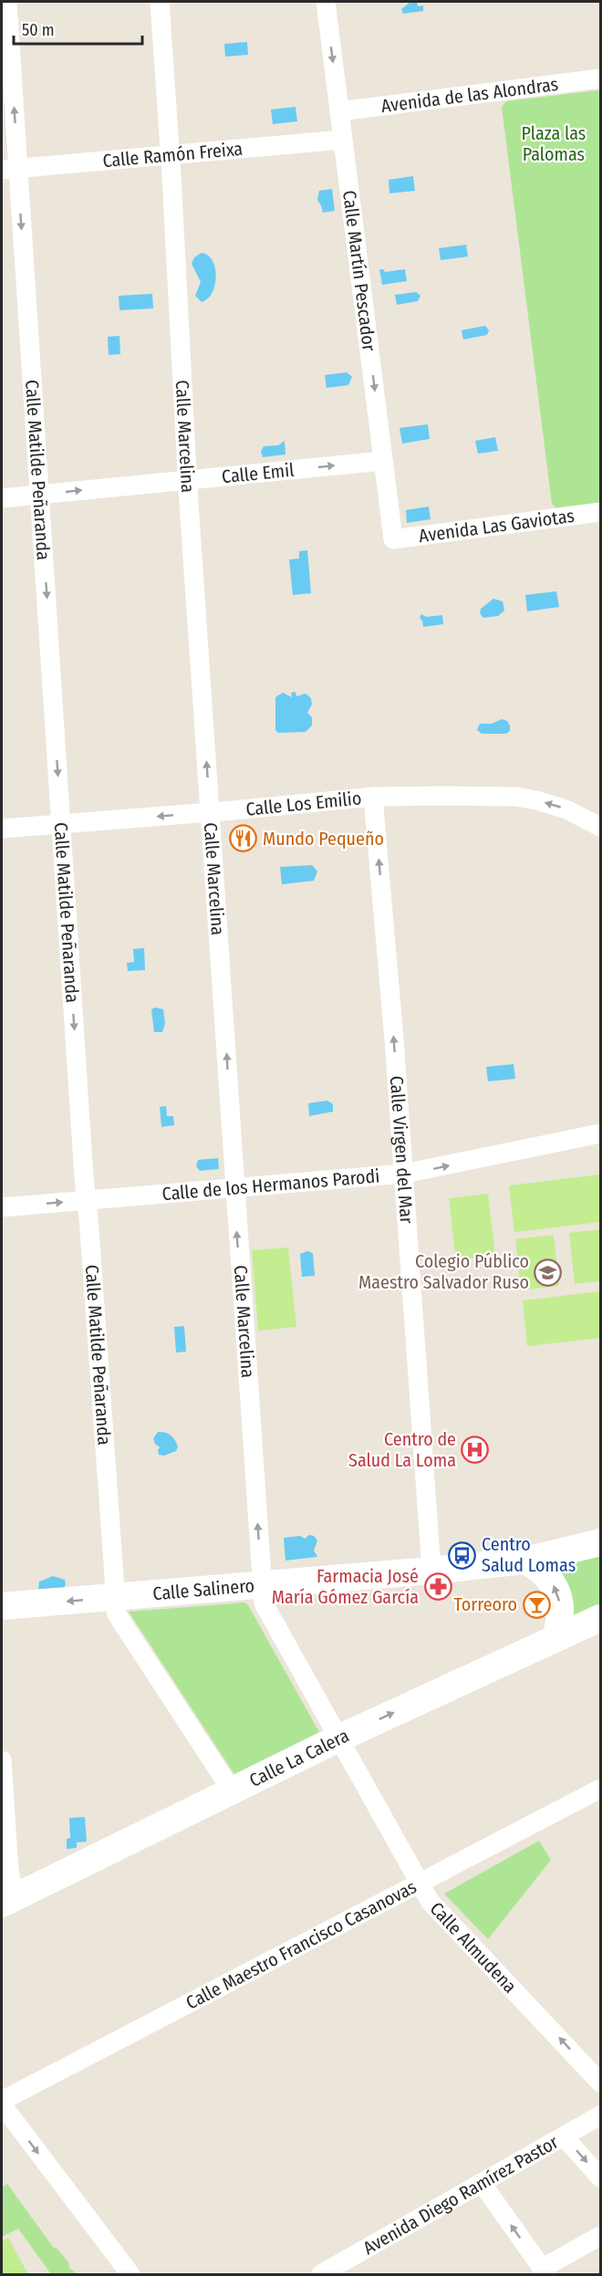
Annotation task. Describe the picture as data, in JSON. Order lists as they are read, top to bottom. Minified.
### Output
{"streets":{"main road":["Calle Salinero","Calle La Calera"],"street":["Avenida de las Alondras","Calle Ramón Freixa","Calle Martín Pescador","Calle Marcelina","Calle Matilde Peñaranda","Calle Emil","Avenida Las Gaviotas","Calle Los Emilio","Calle Virgen del Mar","Calle de los Hermanos Parodi","Calle Maestro Francisco Casanovas","Calle Almudena","Avenida Diego Ramírez Pastor"]},"crossings":[["Avenida de las Alondras","Calle Martín Pescador"],["Calle Ramón Freixa","Calle Martín Pescador"],["Calle Ramón Freixa","Calle Marcelina"],["Calle Ramón Freixa","Calle Matilde Peñaranda"],["Calle Martín Pescador","Calle Emil"],["Calle Martín Pescador","Avenida Las Gaviotas"],["Calle Marcelina","Calle Emil"],["Calle Marcelina","Calle Los Emilio"],["Calle Marcelina","Calle de los Hermanos Parodi"],["Calle Marcelina","Calle Salinero"],["Calle Marcelina","Calle La Calera"],["Calle Marcelina","Calle Almudena"],["Calle Matilde Peñaranda","Calle Emil"],["Calle Matilde Peñaranda","Calle Los Emilio"],["Calle Matilde Peñaranda","Calle de los Hermanos Parodi"],["Calle Matilde Peñaranda","Calle Salinero"],["Calle Matilde Peñaranda","Calle La Calera"],["Calle Los Emilio","Calle Virgen del Mar"],["Calle Virgen del Mar","Calle de los Hermanos Parodi"],["Calle Virgen del Mar","Calle Salinero"],["Calle La Calera","Calle Almudena"],["Calle Maestro Francisco Casanovas","Calle Almudena"]],"one_way":["Calle Martín Pescador","Calle Marcelina","Calle Emil","Calle Los Emilio","Calle Virgen del Mar","Calle de los Hermanos Parodi","Calle La Calera","Calle Almudena"],"parks":["Plaza las Palomas"],"places":{"restaurant":["Mundo Pequeño"],"school or university":["Colegio Público Maestro Salvador Ruso"],"hospital":["Centro de Salud La Loma"],"bus stop":["Centro Salud Lomas"],"pharmacy":["Farmacia José María Gómez García"],"bar":["Torreoro"]},"scale_bar":"50 m"}
